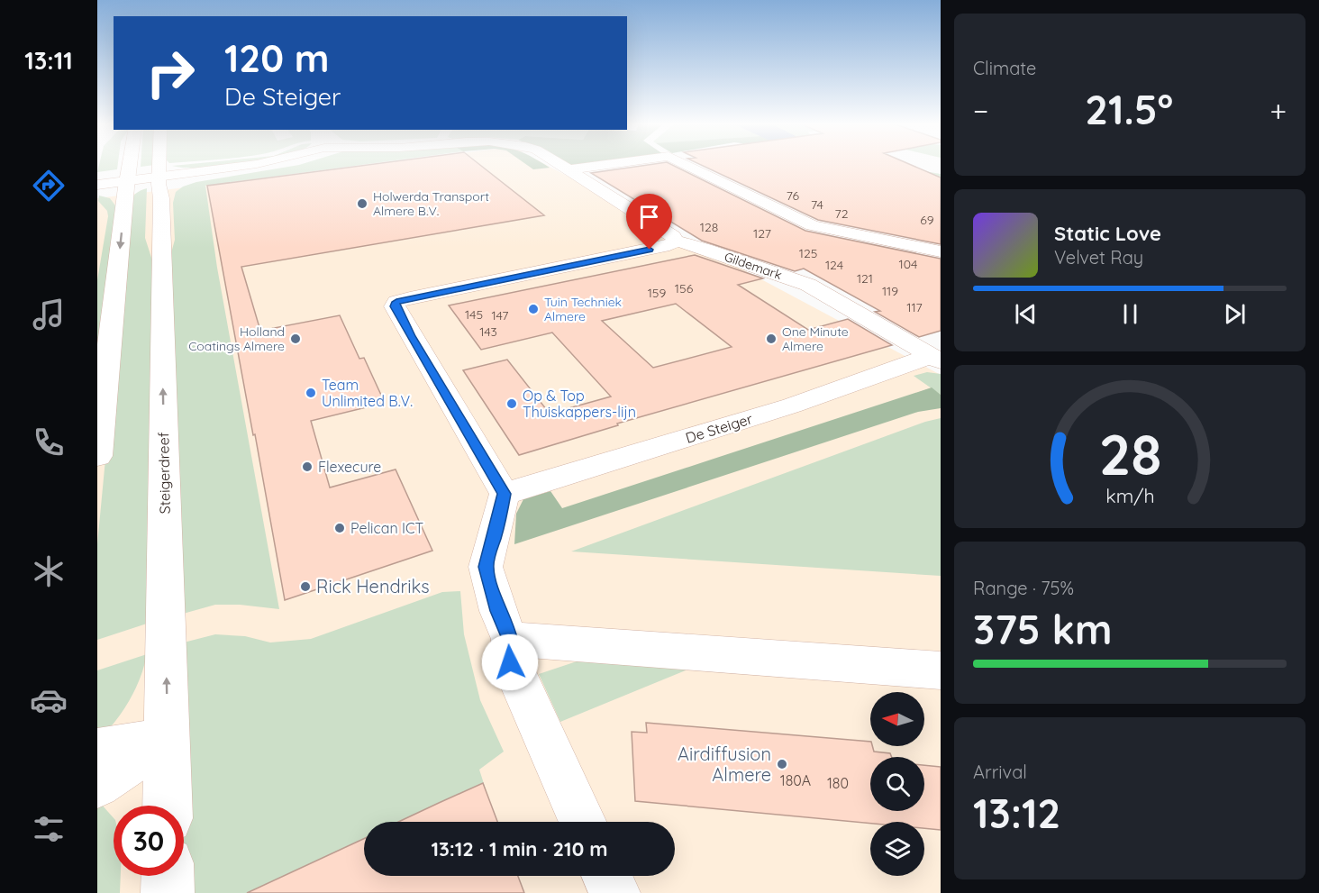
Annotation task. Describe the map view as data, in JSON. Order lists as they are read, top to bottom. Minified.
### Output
{"streets":{"main road":["Steigerdreef"],"street":["Gildemark","De Steiger"]},"crossings":[["Gildemark","De Steiger"],["Gildemark","Steigerdreef"]],"places":["Holwerda Transport Almere B.V.","Tuin Techniek Almere","Holland Coatings Almere","One Minute Almere","Team Unlimited B.V.","Op & Top Thuiskappers-lijn","Flexecure","Pelican ICT","Rick Hendriks","Airdiffusion Almere"],"house_numbers":["76","74","72","69","128","127","125","104","124","121","156","119","159","117","145","147","143","180A","180"],"north":"left","page":{"tabs":"13:11","tile":["Climate",["Range · 75%","375 km"],["Arrival","13:12"]],"turn":["120 m","De Steiger"],"heat":["−","21.5°","+"],"song":["Static Love","Velvet Ray"],"limit":"30","trip":"13:12 · 1 min · 210 m","gauge":["28","km/h"]}}
